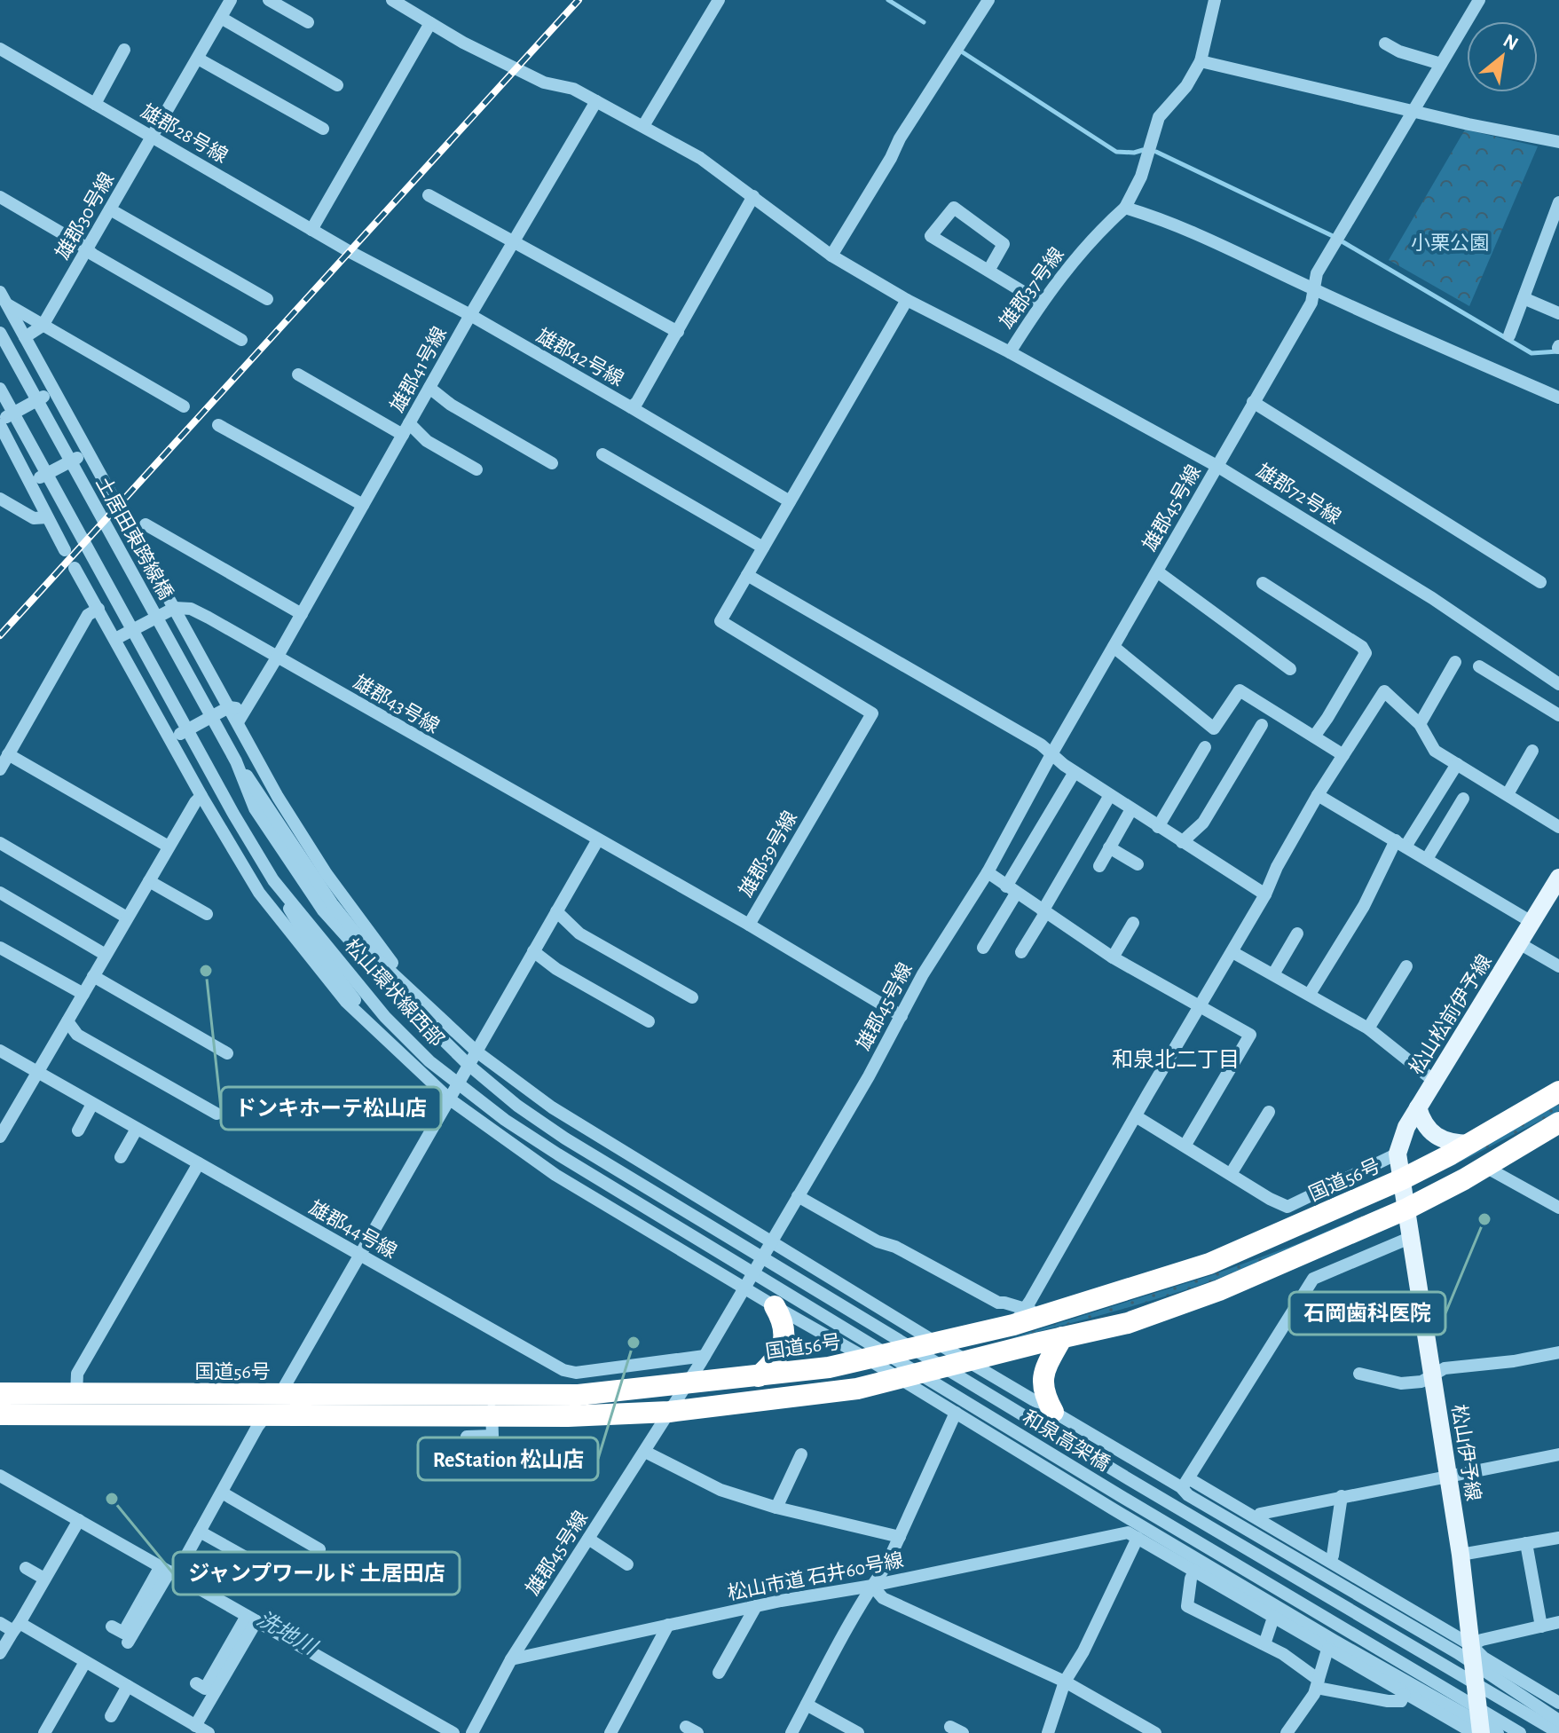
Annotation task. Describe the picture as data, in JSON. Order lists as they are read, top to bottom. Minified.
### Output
{"streets":{"highway":["国道56号"],"main road":["松山松前伊予線","松山伊予線"],"street":["雄郡28号線","雄郡30号線","雄郡37号線","雄郡42号線","雄郡41号線","雄郡72号線","雄郡45号線","土居田東跨線橋","雄郡43号線","雄郡39号線","松山環状線西部","雄郡44号線","和泉高架橋","松山市道 石井60号線"]},"crossings":[["雄郡28号線","雄郡30号線"],["雄郡28号線","雄郡42号線"],["雄郡37号線","雄郡41号線"],["雄郡37号線","雄郡72号線"],["雄郡37号線","雄郡39号線"],["雄郡42号線","雄郡41号線"],["雄郡42号線","雄郡39号線"],["雄郡41号線","雄郡43号線"],["雄郡72号線","雄郡45号線"],["雄郡45号線","国道56号"],["雄郡45号線","雄郡44号線"],["雄郡45号線","松山市道 石井60号線"],["土居田東跨線橋","松山環状線西部"],["雄郡43号線","雄郡39号線"],["松山環状線西部","和泉高架橋"],["国道56号","松山伊予線"]],"districts":["和泉北二丁目"],"water":["洗地川"],"parks":["小栗公園"],"places":["ドンキホーテ松山店","石岡歯科医院","ReStation 松山店","ジャンプワールド 土居田店"],"north":"top right"}
